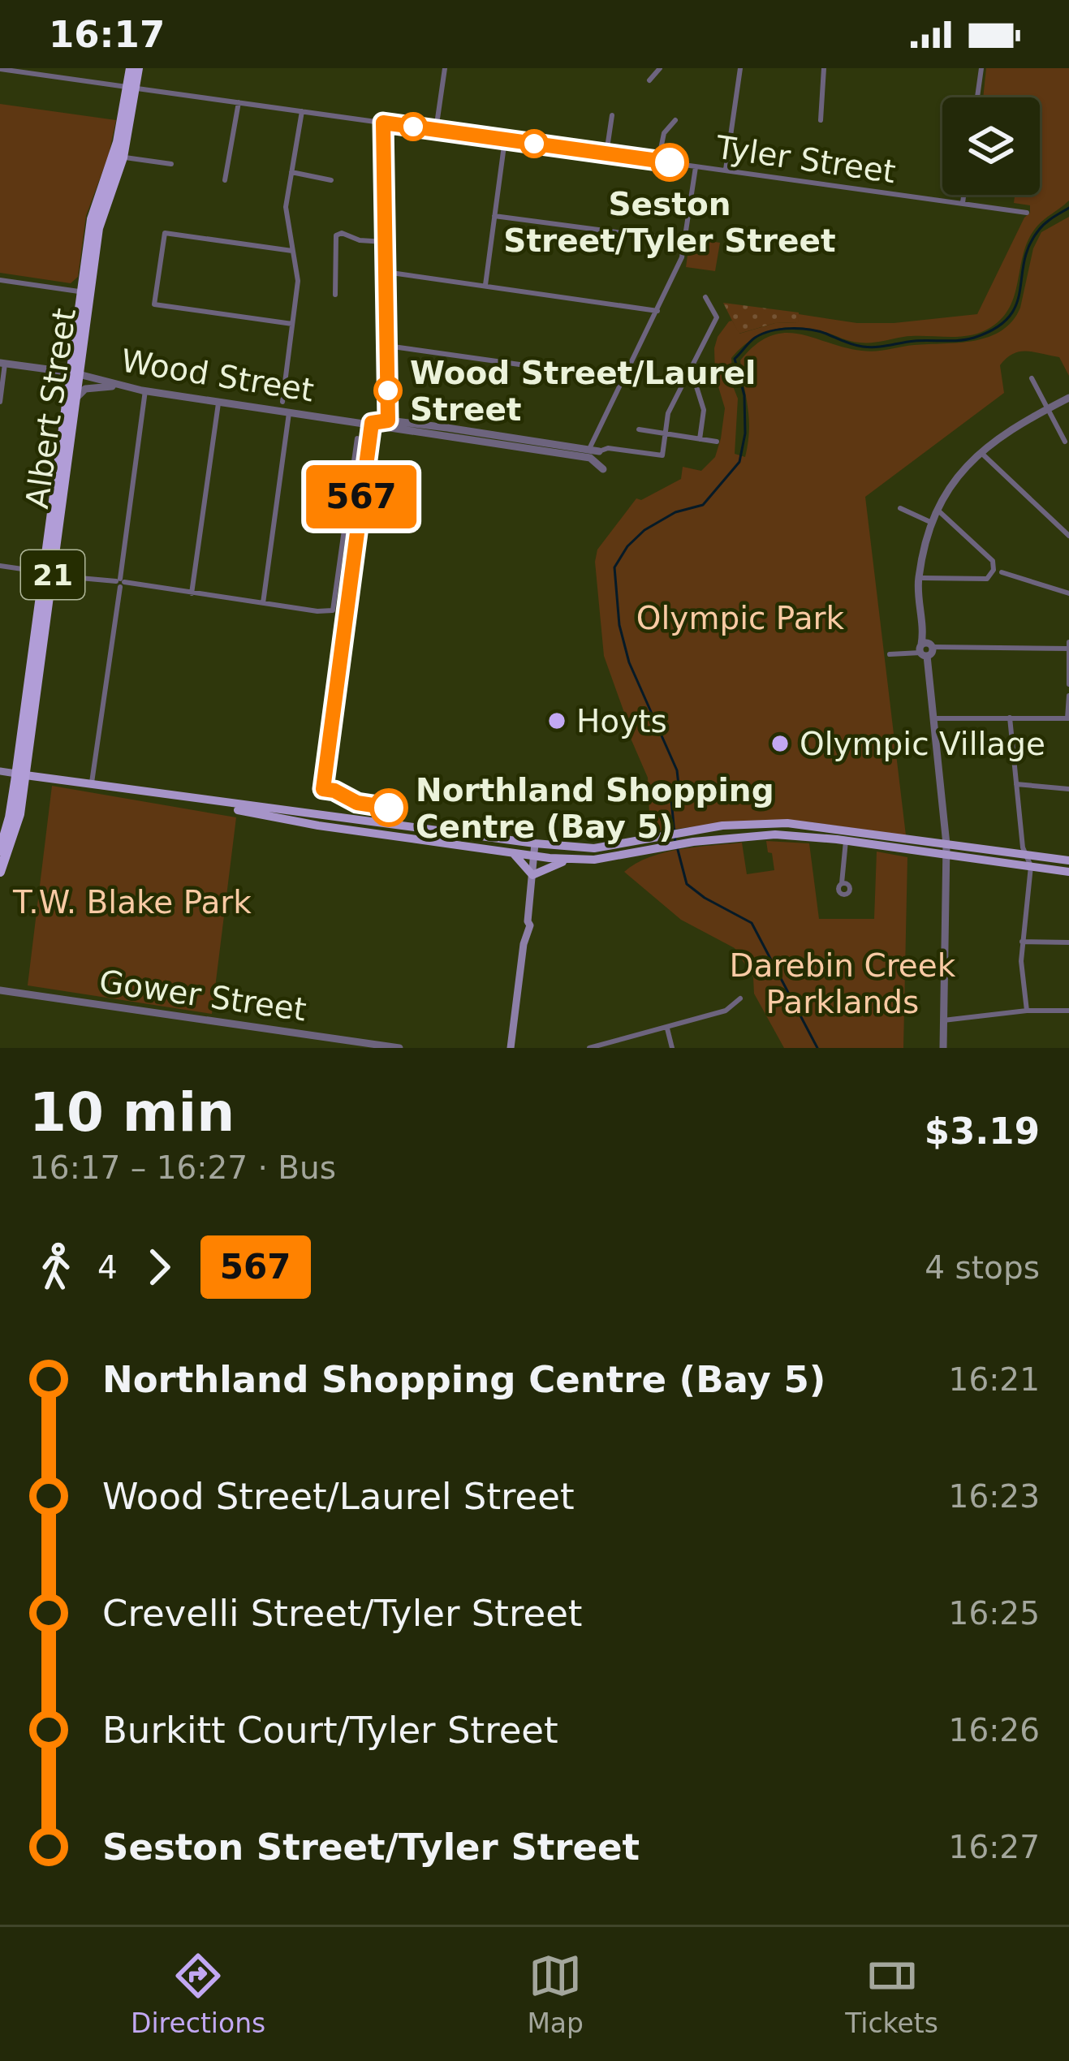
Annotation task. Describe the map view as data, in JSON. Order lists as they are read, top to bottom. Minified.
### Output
{"streets":{"highway":["Albert Street","21"],"street":["Tyler Street","Wood Street","Gower Street"]},"crossings":[["Tyler Street","Albert Street"],["Wood Street","Albert Street"]],"parks":["Olympic Park","T.W. Blake Park","Darebin Creek Parklands"],"places":["Seston Street/Tyler Street","Wood Street/Laurel Street","Hoyts","Olympic Village","Northland Shopping Centre (Bay 5)"],"lines":["bus line 567"],"page":{"status":"16:17","on_map":"567","heading":["10 min","16:17 – 16:27 · Bus","$3.19"],"legs":["4","567","4 stops"],"list":[{"name":"Northland Shopping Centre (Bay 5)","value":"16:21"},{"name":"Wood Street/Laurel Street","value":"16:23"},{"name":"Crevelli Street/Tyler Street","value":"16:25"},{"name":"Burkitt Court/Tyler Street","value":"16:26"},{"name":"Seston Street/Tyler Street","value":"16:27"}],"tabs":["Directions","Map","Tickets"]}}
